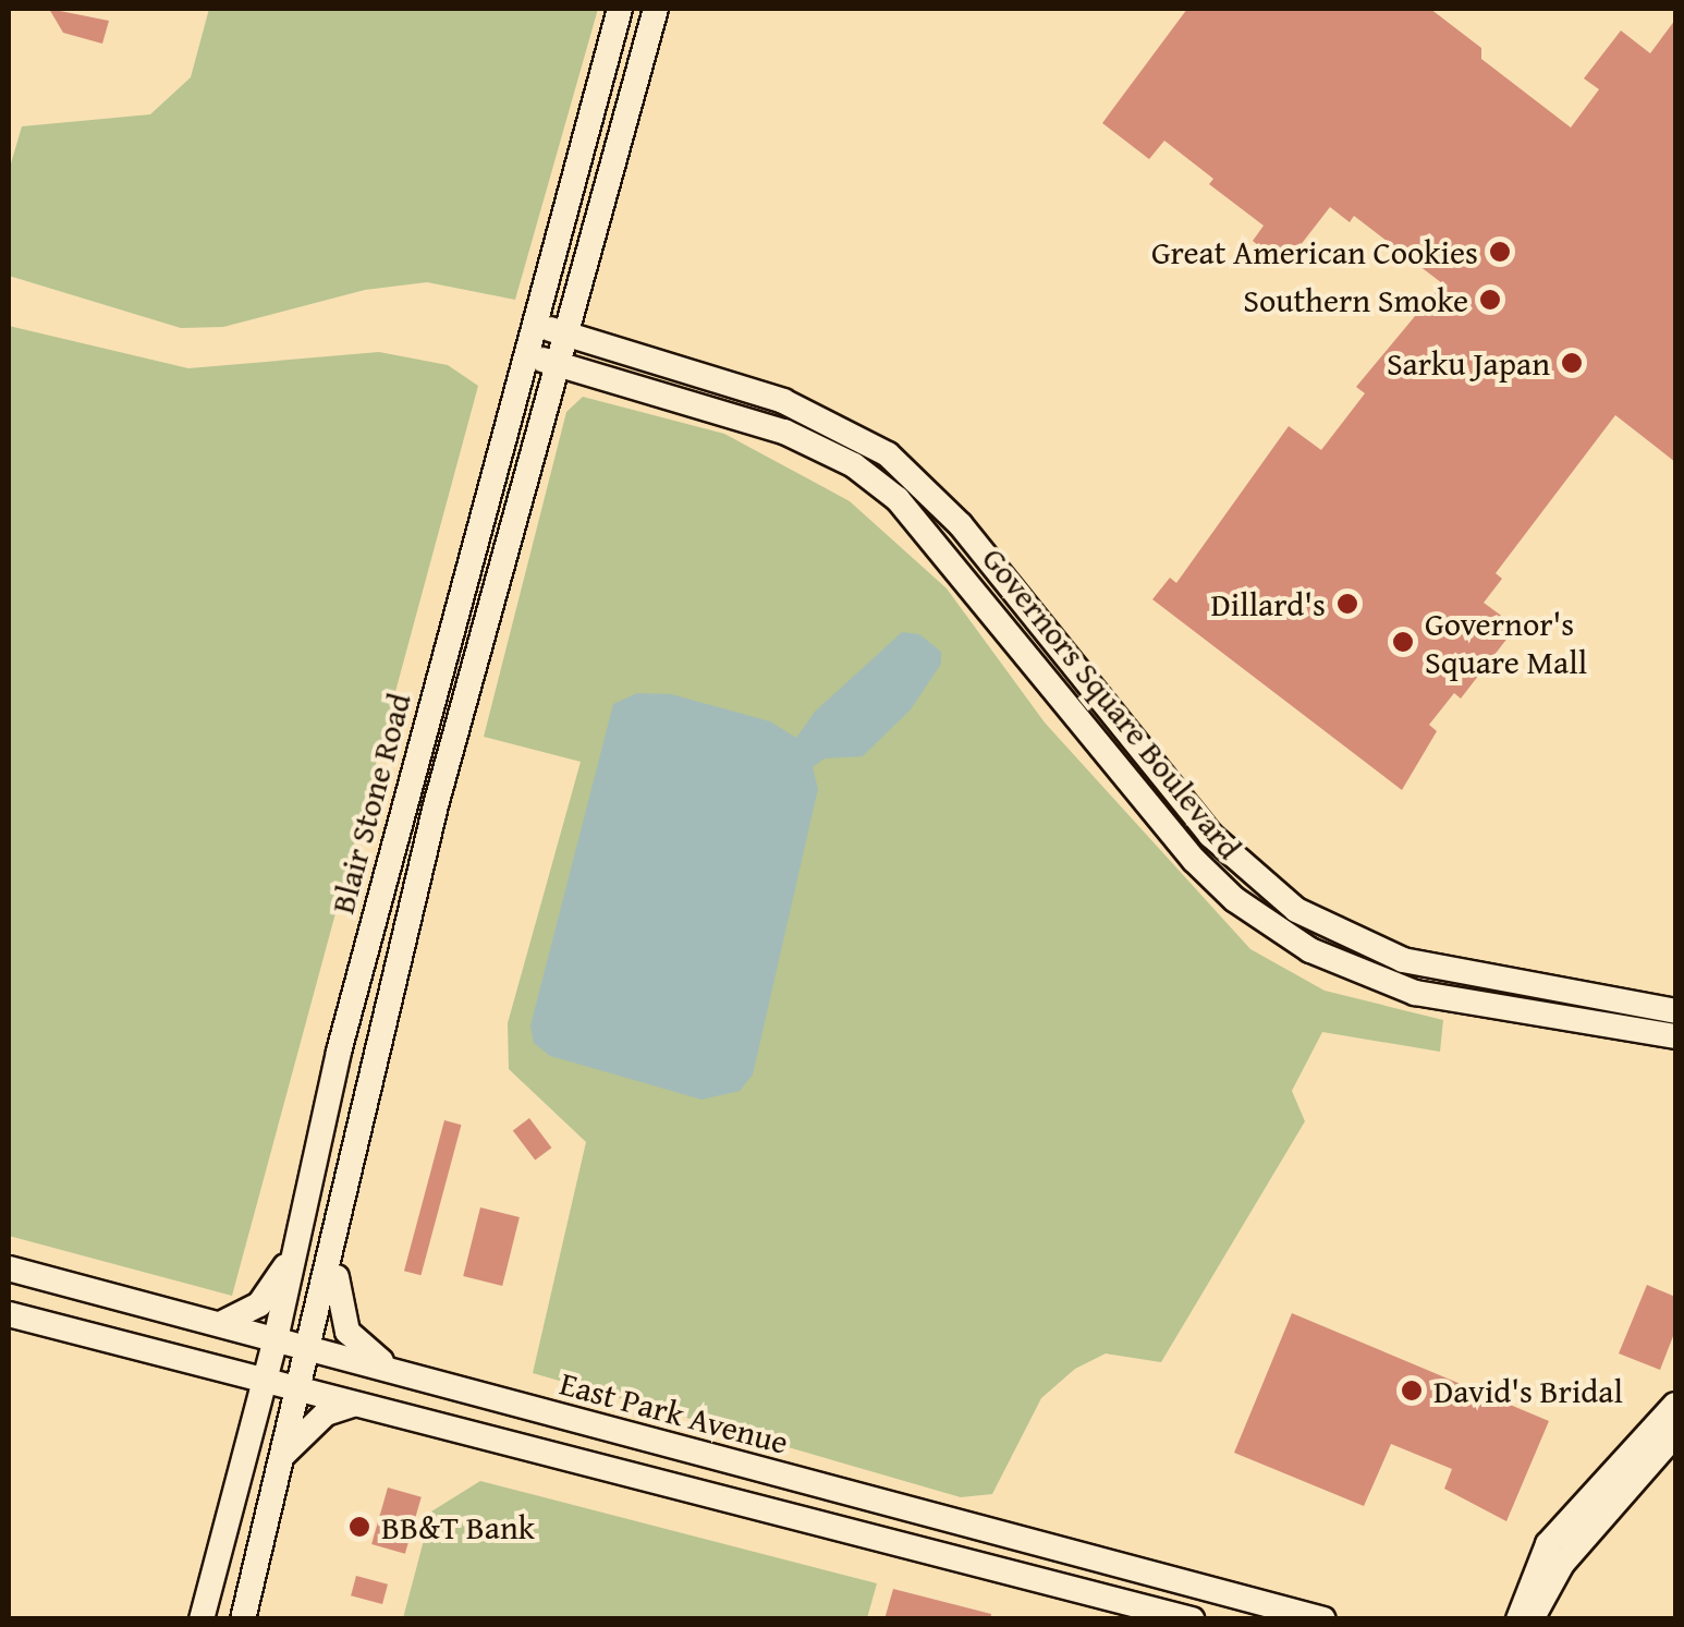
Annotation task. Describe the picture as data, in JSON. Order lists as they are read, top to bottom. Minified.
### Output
{"streets":{"main road":["Governors Square Boulevard","Blair Stone Road","East Park Avenue"]},"crossings":[["Governors Square Boulevard","Blair Stone Road"],["Blair Stone Road","East Park Avenue"]],"places":["Great American Cookies","Southern Smoke","Sarku Japan","Dillard's","Governor's Square Mall","David's Bridal","BB&T Bank"]}
